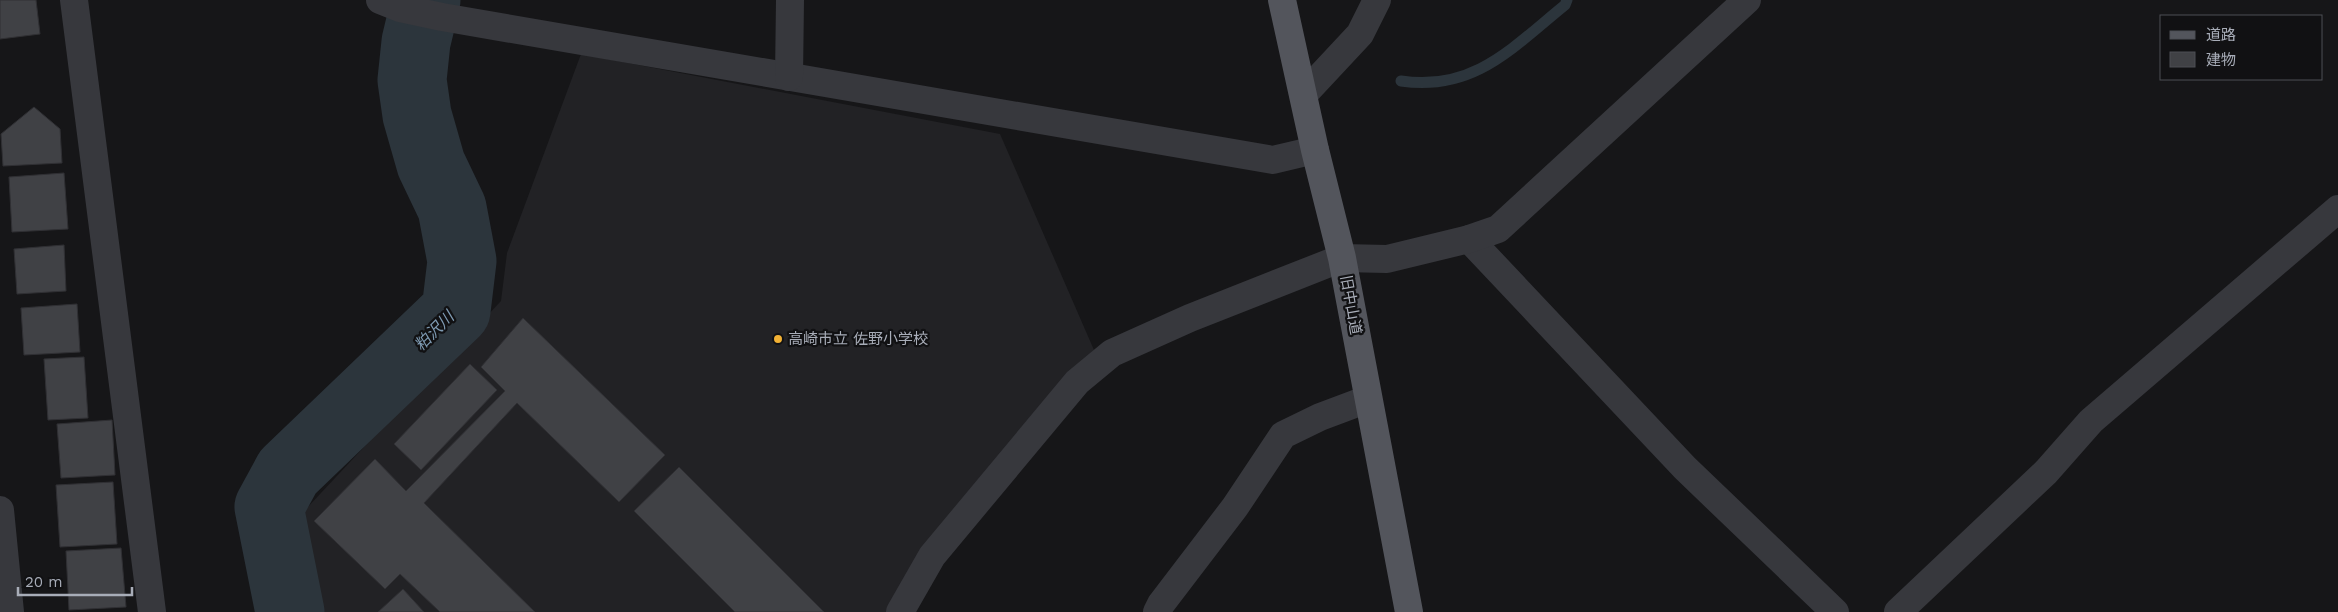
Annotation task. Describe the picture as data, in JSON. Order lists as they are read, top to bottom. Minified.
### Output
{"streets":{"main road":["旧中山道"]},"water":["粕沢川"],"places":["高崎市立 佐野小学校"],"legend":["道路","建物"],"scale_bar":"20 m"}
